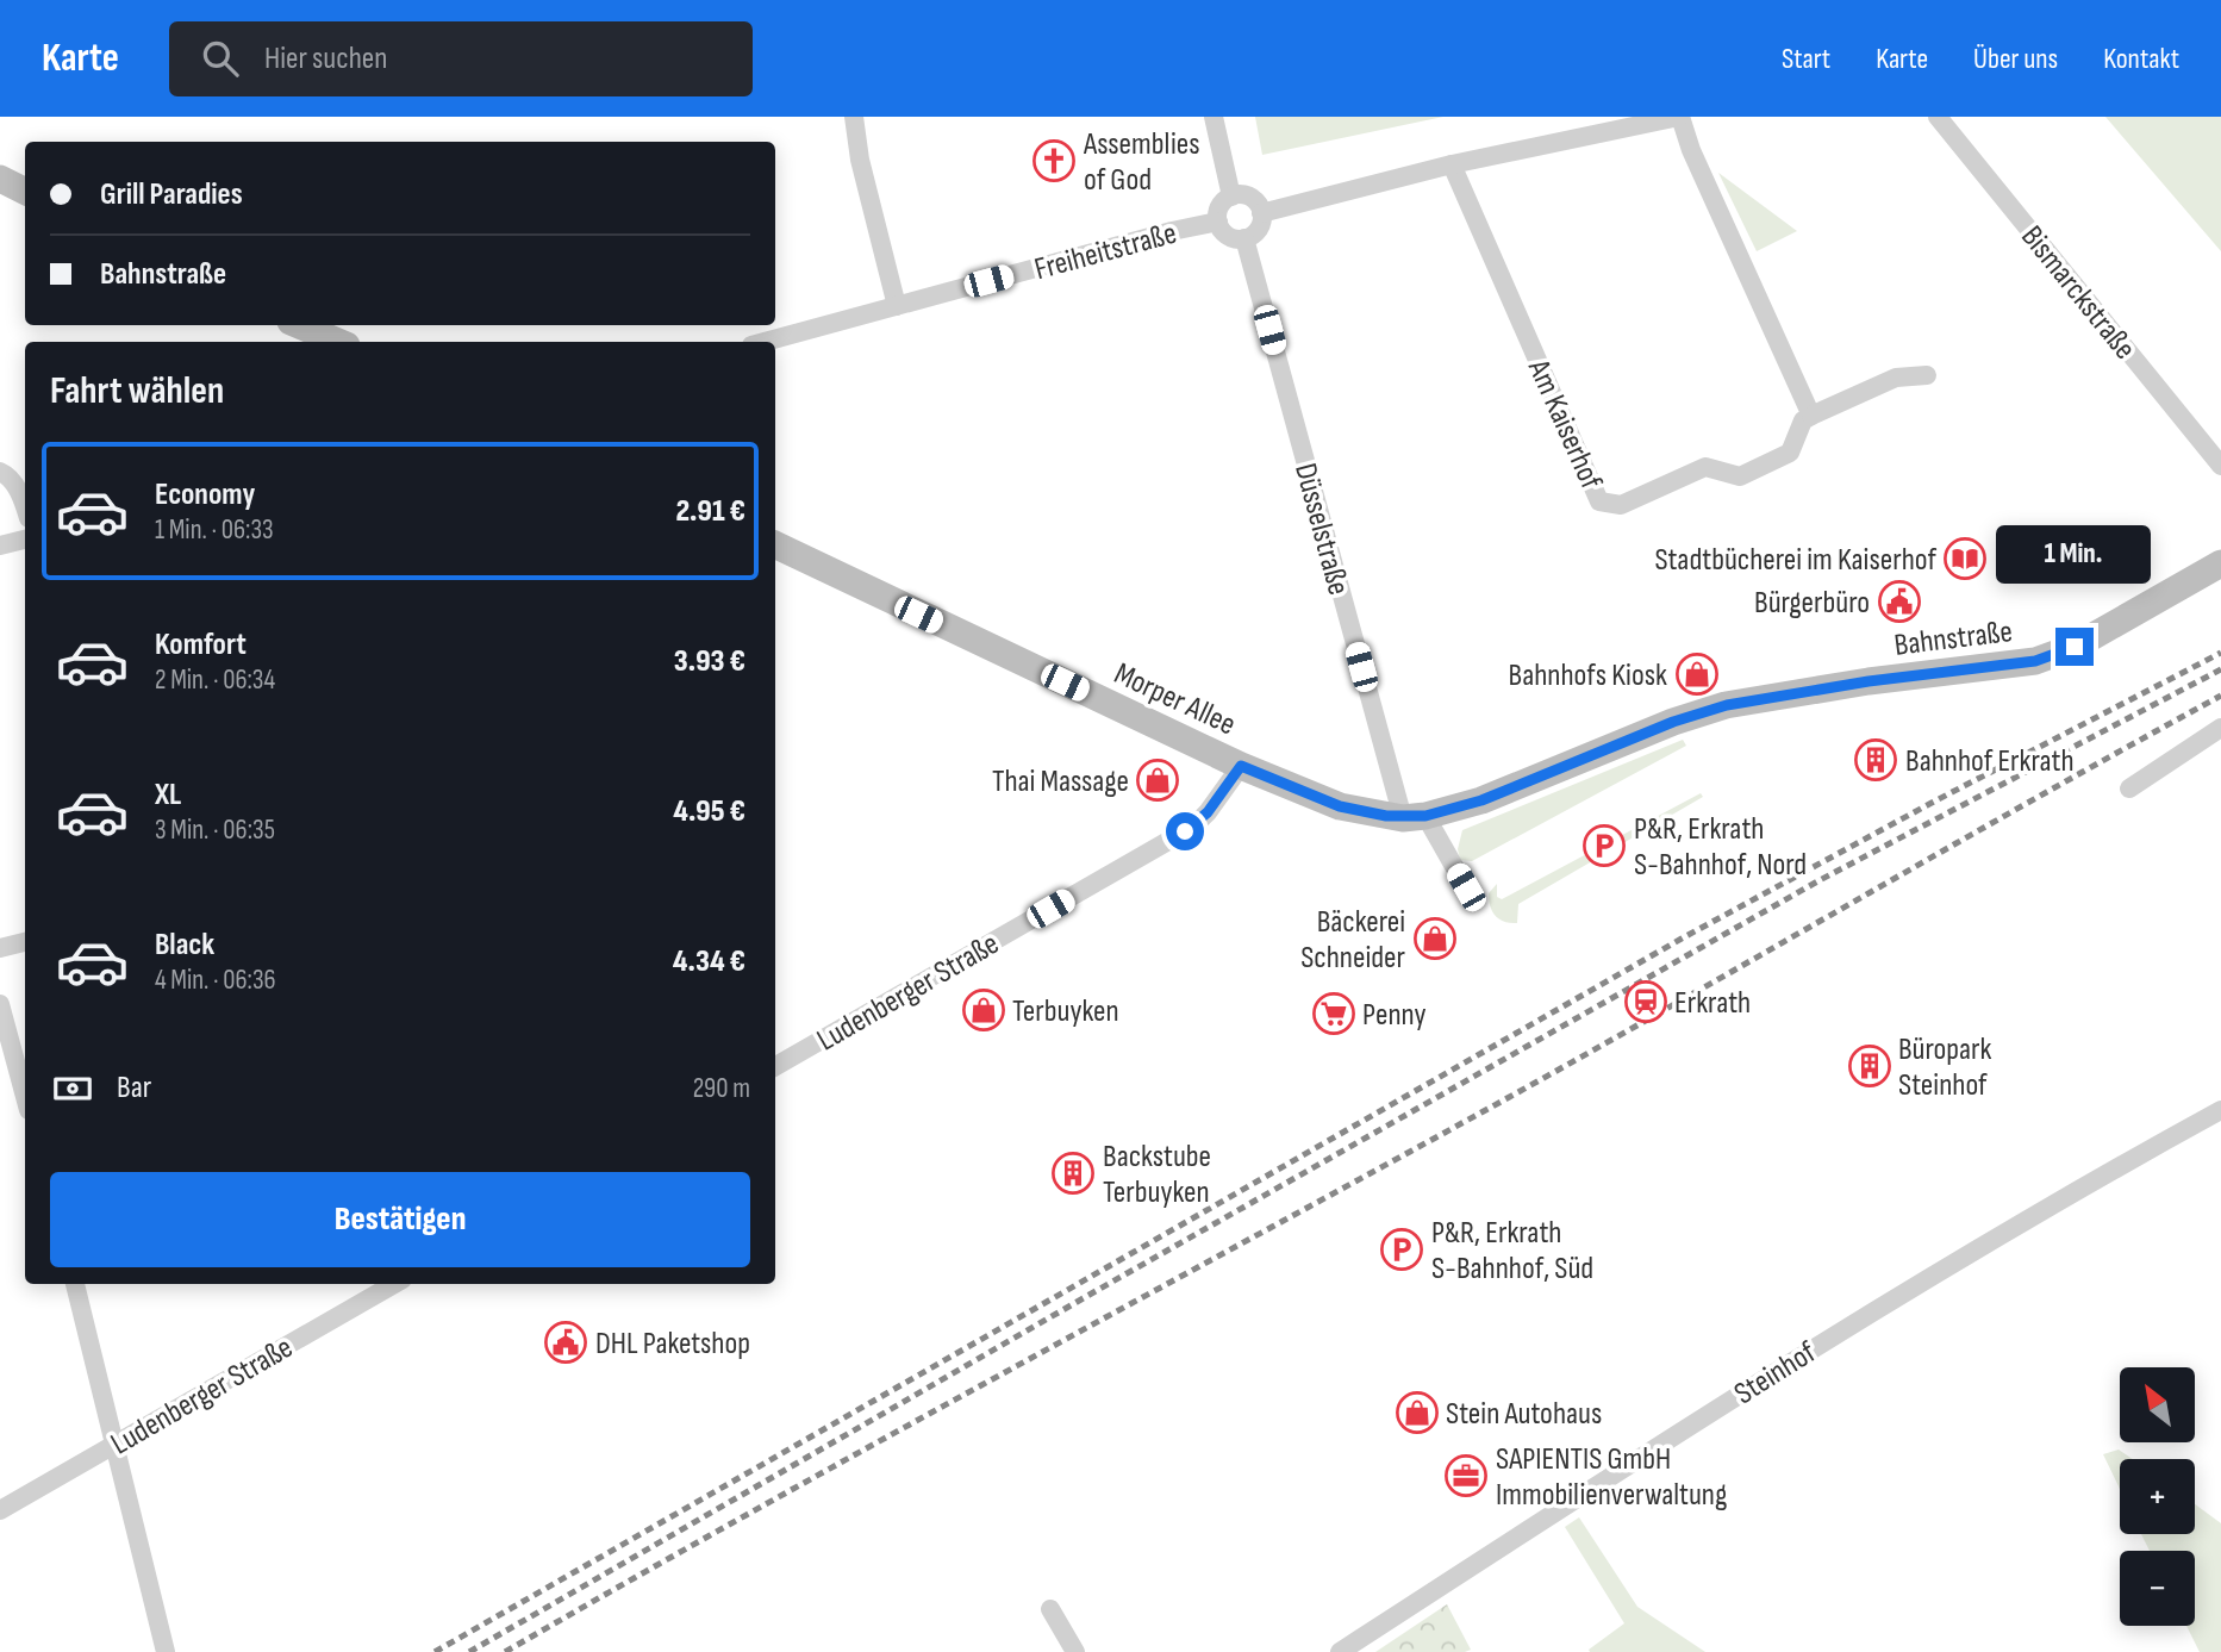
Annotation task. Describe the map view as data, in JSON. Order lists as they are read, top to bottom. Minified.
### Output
{"streets":{"street":["Freiheitstraße","Bismarckstraße","Am Kaiserhof","Düsselstraße","Bahnstraße","Morper Allee","Ludenberger Straße","Steinhof"]},"crossings":[["Freiheitstraße","Düsselstraße"],["Düsselstraße","Morper Allee"],["Bahnstraße","Morper Allee"],["Morper Allee","Ludenberger Straße"]],"places":{"church":["Assemblies of God"],"library":["Stadtbücherei im Kaiserhof"],"public building":["Bürgerbüro","DHL Paketshop"],"shop":["Bahnhofs Kiosk","Thai Massage","Bäckerei Schneider","Terbuyken","Stein Autohaus"],"building":["Bahnhof Erkrath","Büropark Steinhof","Backstube Terbuyken"],"parking":["P&R, Erkrath S-Bahnhof, Nord","P&R, Erkrath S-Bahnhof, Süd"],"station":["Erkrath"],"supermarket":["Penny"],"office":["SAPIENTIS GmbH Immobilienverwaltung"]},"north":"top left","page":{"header":"Karte","search":"Hier suchen","nav":["Start","Karte","Über uns","Kontakt"],"banner":["Grill Paradies","Bahnstraße"],"heading":"Fahrt wählen","list":[{"name":"Economy","note":"1 Min. · 06:33","value":"2.91 €"},{"name":"Komfort","note":"2 Min. · 06:34","value":"3.93 €"},{"name":"XL","note":"3 Min. · 06:35","value":"4.95 €"},{"name":"Black","note":"4 Min. · 06:36","value":"4.34 €"}],"bubble":"1 Min.","pay":["Bar","290 m"],"buttons":"Bestätigen","map_buttons":["+","−"]}}
